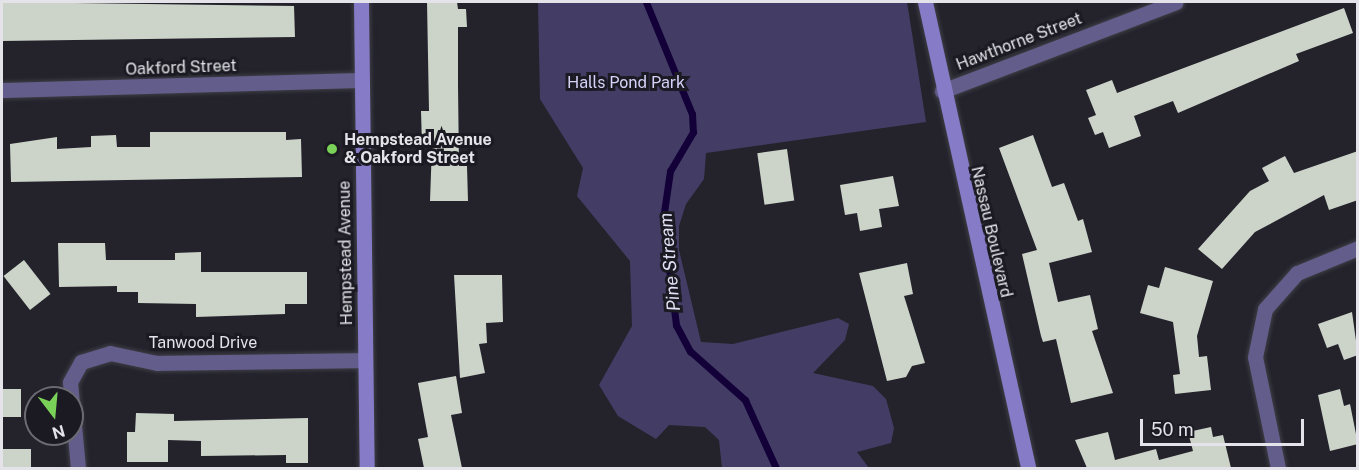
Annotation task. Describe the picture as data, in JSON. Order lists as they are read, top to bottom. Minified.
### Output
{"streets":{"main road":["Nassau Boulevard","Hempstead Avenue"],"street":["Hawthorne Street","Oakford Street","Tanwood Drive"]},"crossings":[["Hawthorne Street","Nassau Boulevard"],["Oakford Street","Hempstead Avenue"],["Hempstead Avenue","Tanwood Drive"]],"water":["Pine Stream"],"parks":["Halls Pond Park"],"places":["Hempstead Avenue & Oakford Street"],"scale_bar":"50 m","north":"bottom"}
